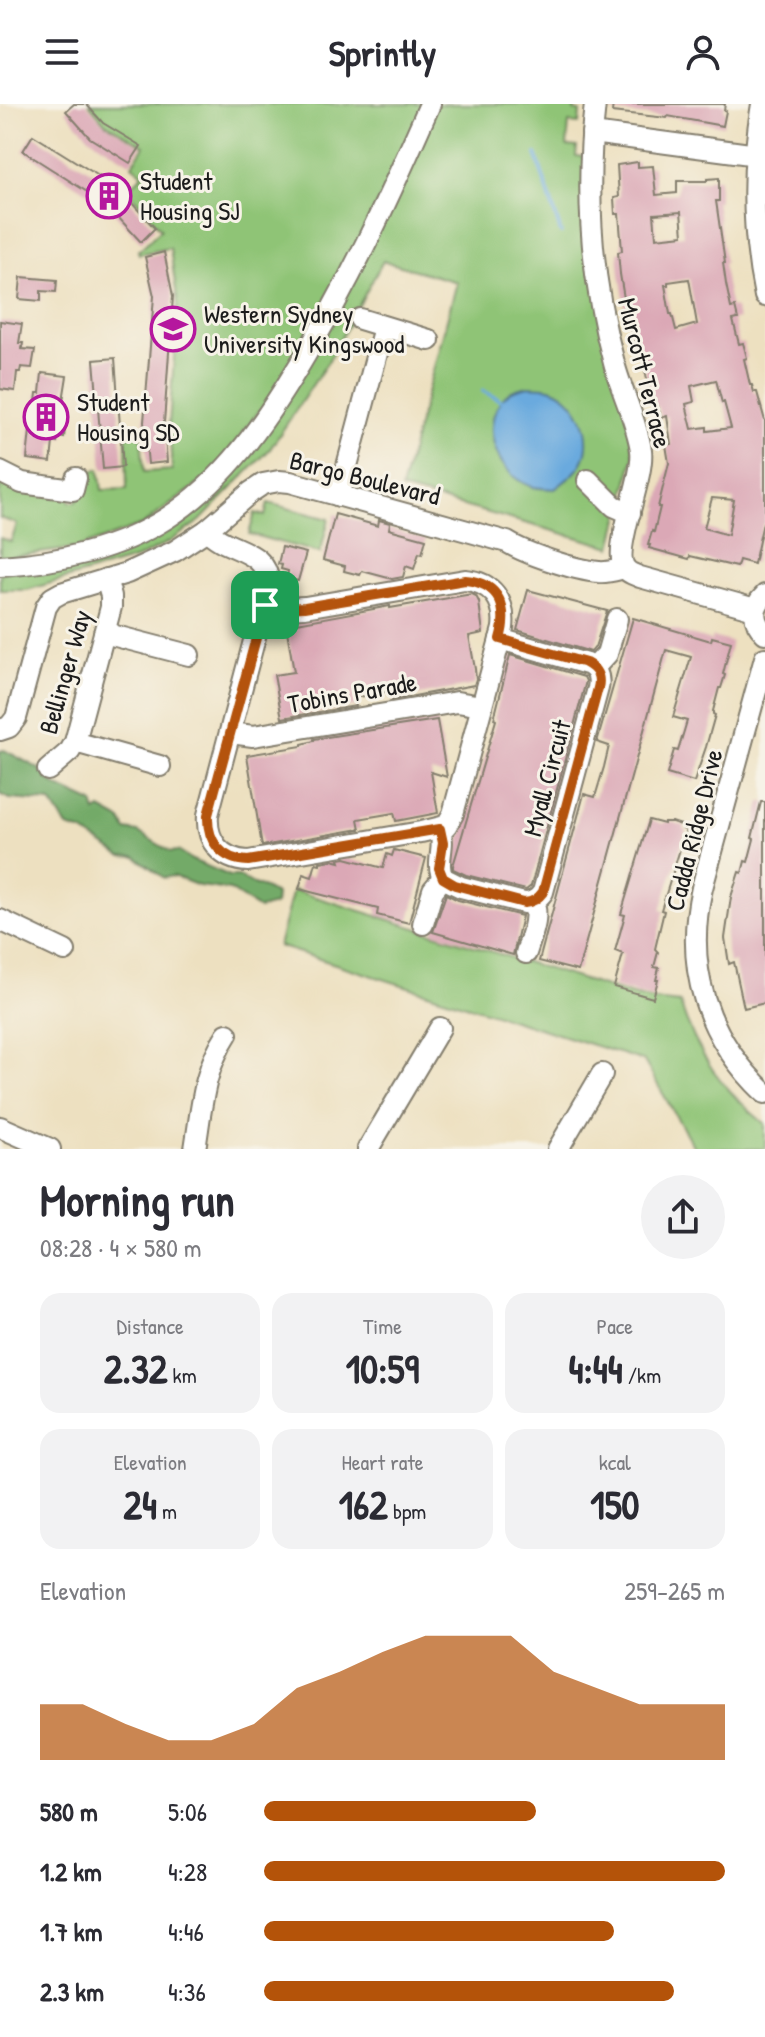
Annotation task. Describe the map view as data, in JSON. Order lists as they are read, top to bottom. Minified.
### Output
{"streets":{"street":["Murcott Terrace","Bargo Boulevard","Bellinger Way","Tobins Parade","Myall Circuit","Cadda Ridge Drive"]},"crossings":[["Murcott Terrace","Bargo Boulevard"],["Bargo Boulevard","Bellinger Way"]],"places":{"building":["Student Housing SJ","Student Housing SD"],"school or university":["Western Sydney University Kingswood"]},"page":{"header":"Sprintly","heading":["Morning run","08:28 · 4 × 580 m"],"stats":[["Distance","2.32 km"],["Time","10:59"],["Pace","4:44 /km"],["Elevation","24 m"],["Heart rate","162 bpm"],["kcal","150"]],"chart":["Elevation","259–265 m"],"list":[{"name":"580 m","note":"5:06"},{"name":"1.2 km","note":"4:28"},{"name":"1.7 km","note":"4:46"},{"name":"2.3 km","note":"4:36"}]}}
